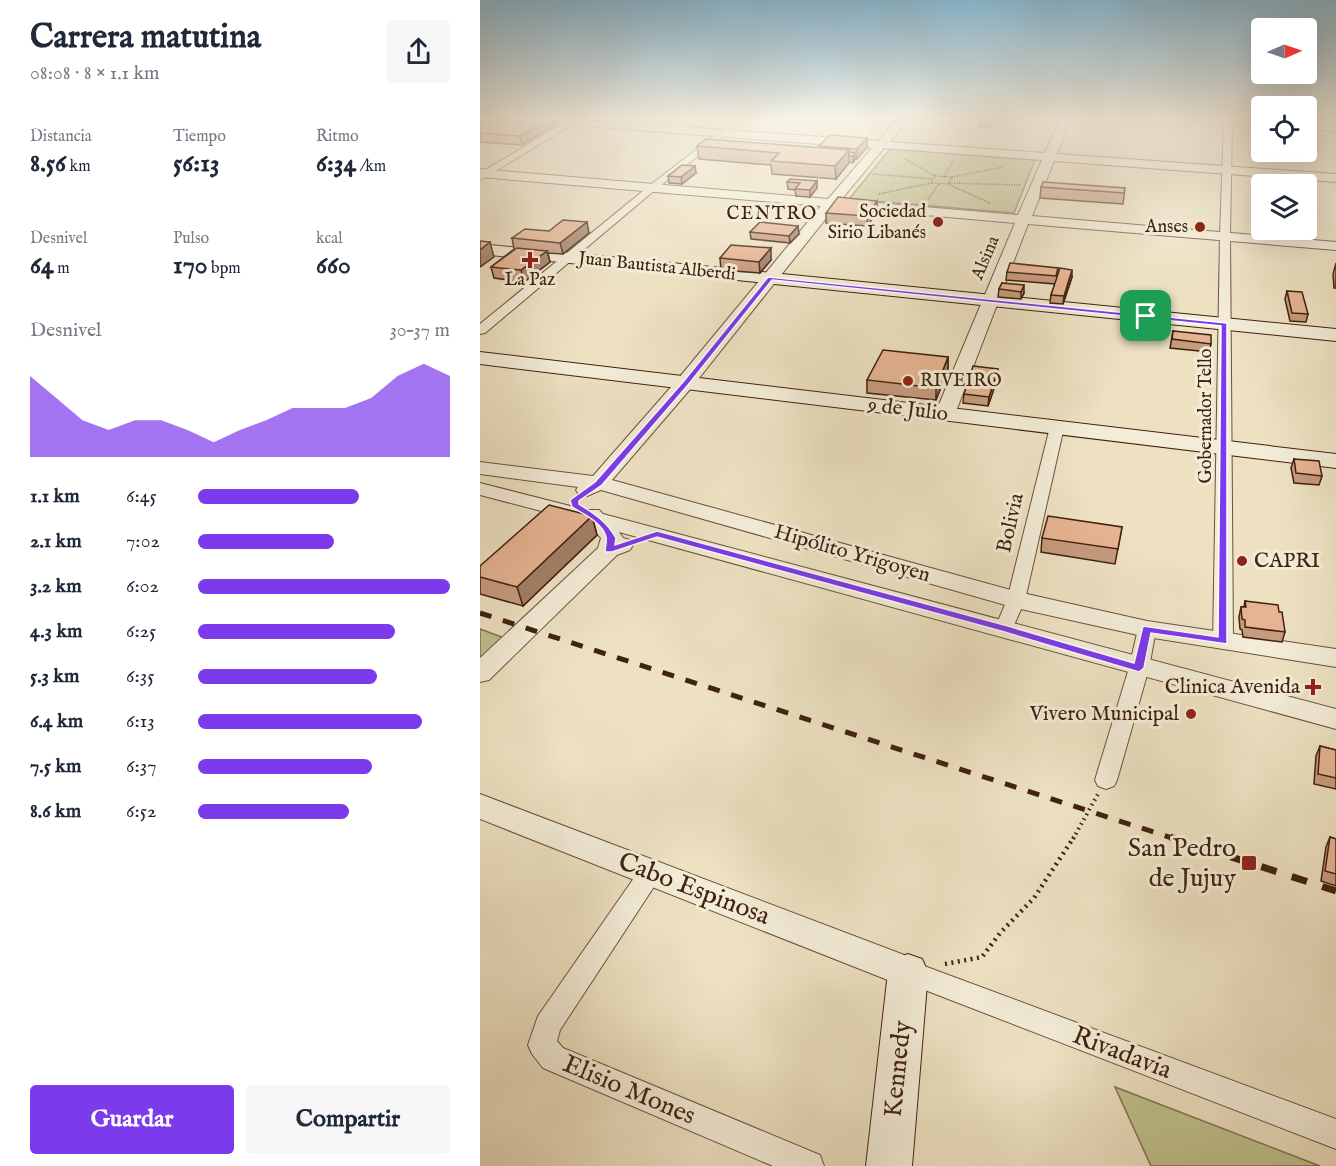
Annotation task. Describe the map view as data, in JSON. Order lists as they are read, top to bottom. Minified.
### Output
{"streets":{"main road":["Juan Bautista Alberdi","9 de Julio","Kennedy"],"street":["Alsina","Gobernador Tello","Bolivia","Hipólito Yrigoyen","Cabo Espinosa","Rivadavia","Elisio Mones"]},"crossings":[["Alsina","Juan Bautista Alberdi"],["Alsina","9 de Julio"],["Juan Bautista Alberdi","Gobernador Tello"],["9 de Julio","Gobernador Tello"],["9 de Julio","Bolivia"],["Gobernador Tello","Hipólito Yrigoyen"],["Bolivia","Hipólito Yrigoyen"],["Cabo Espinosa","Rivadavia"],["Cabo Espinosa","Kennedy"],["Cabo Espinosa","Elisio Mones"],["Rivadavia","Kennedy"]],"districts":["CENTRO"],"places":{"other":["Sociedad Sirio Libanés","Anses","RIVEIRO","CAPRI","Vivero Municipal"],"health":["La Paz","Clinica Avenida"],"transit":["San Pedro de Jujuy"]},"north":"right","page":{"heading":["Carrera matutina","08:08 · 8 × 1.1 km"],"stats":[["Distancia","8.56 km"],["Tiempo","56:13"],["Ritmo","6:34 /km"],["Desnivel","64 m"],["Pulso","170 bpm"],["kcal","660"]],"chart":["Desnivel","30–37 m"],"list":[{"name":"1.1 km","note":"6:45"},{"name":"2.1 km","note":"7:02"},{"name":"3.2 km","note":"6:02"},{"name":"4.3 km","note":"6:25"},{"name":"5.3 km","note":"6:35"},{"name":"6.4 km","note":"6:13"},{"name":"7.5 km","note":"6:37"},{"name":"8.6 km","note":"6:52"}],"buttons":["Guardar","Compartir"]}}
